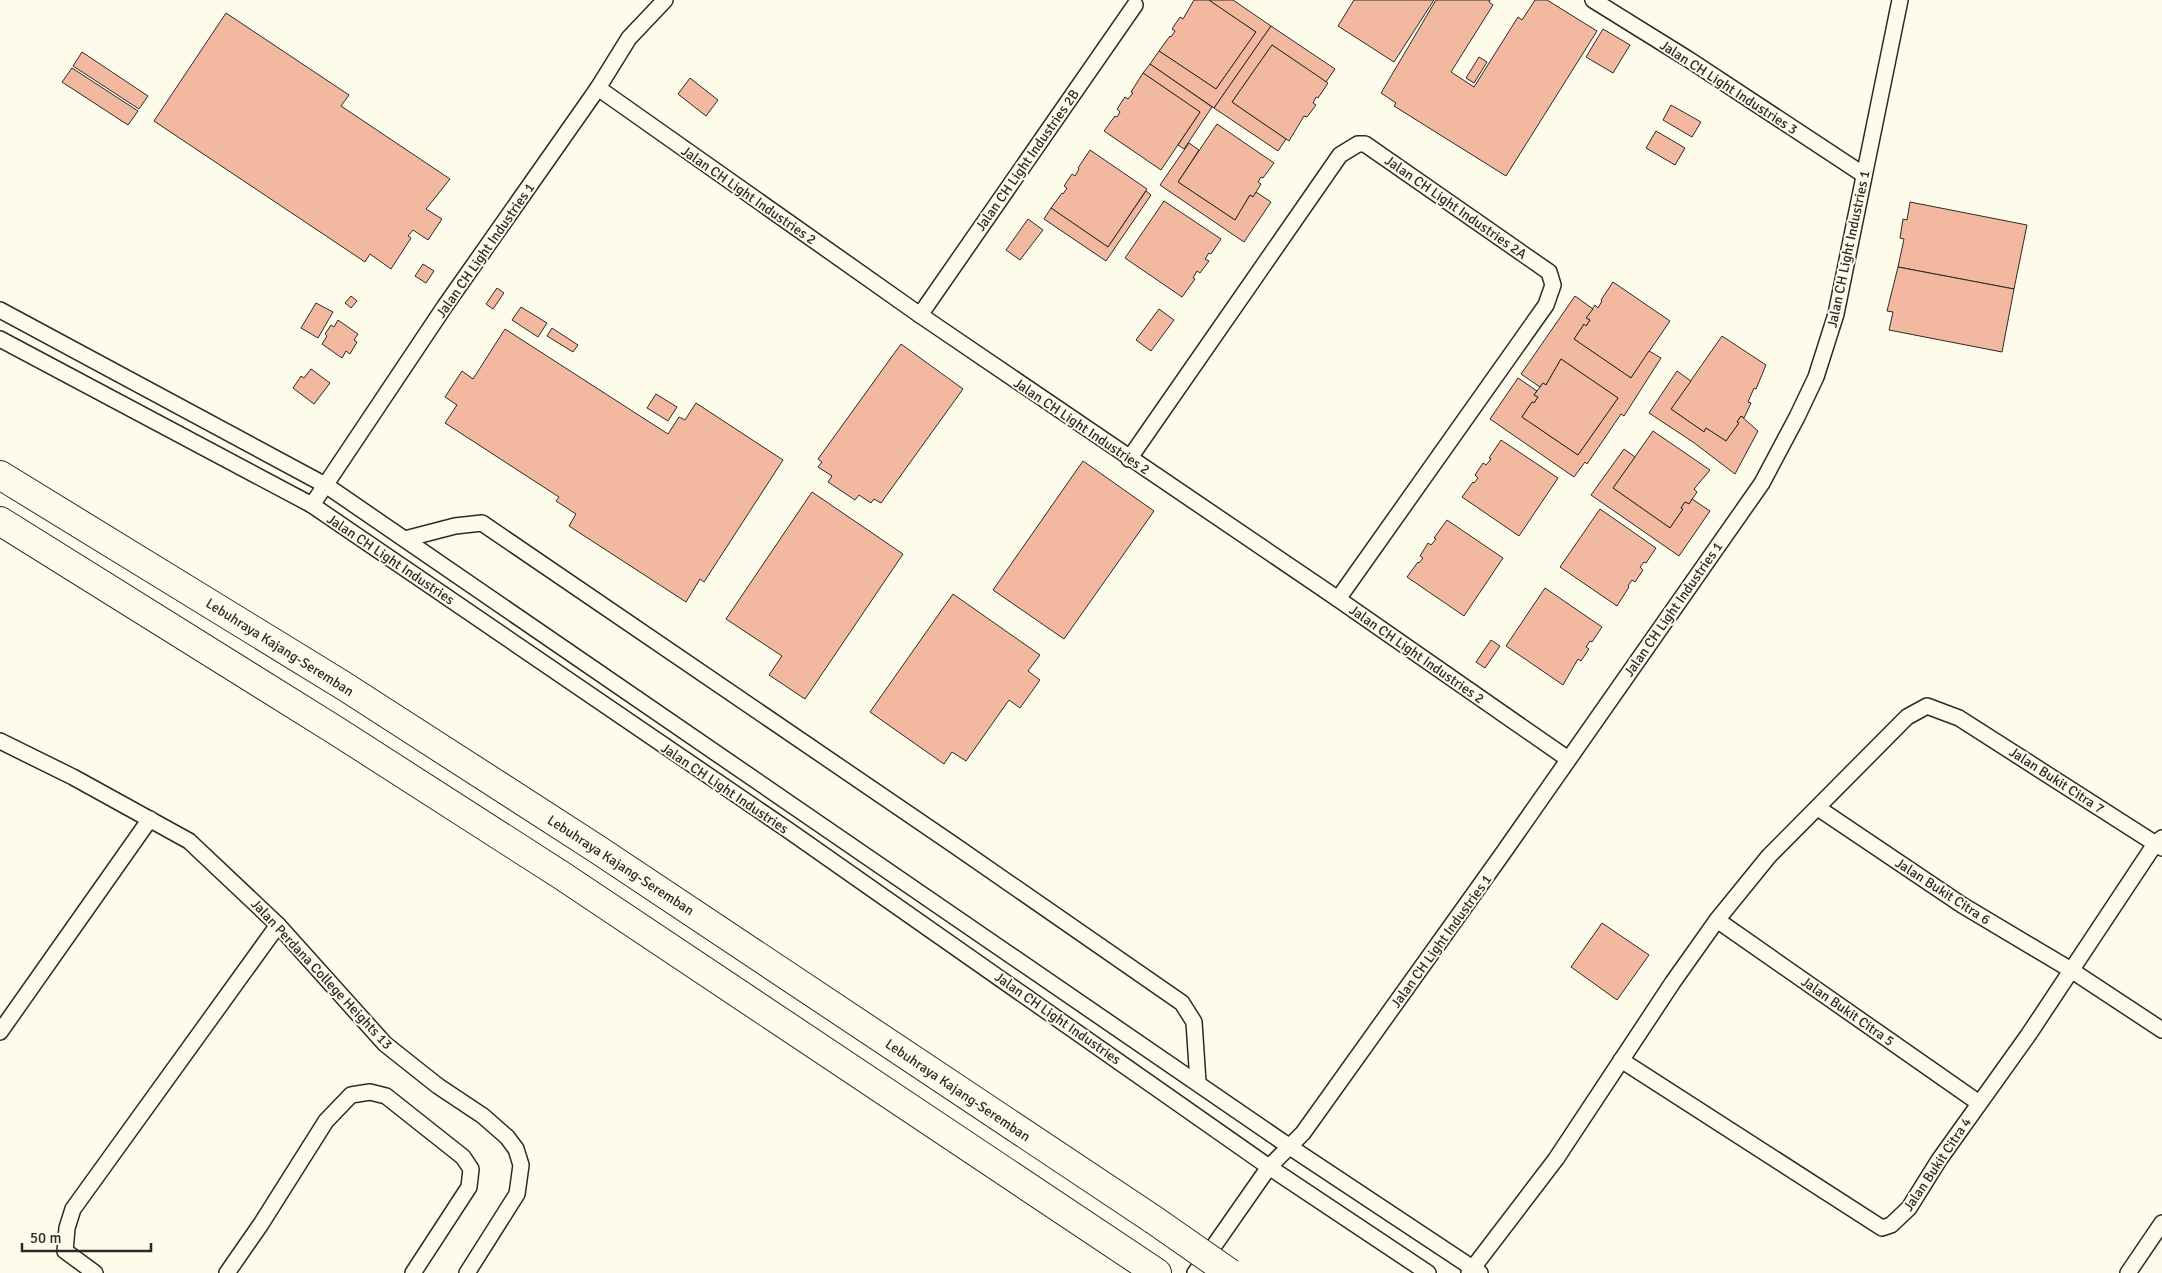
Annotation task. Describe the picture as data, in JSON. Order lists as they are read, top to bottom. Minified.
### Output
{"streets":{"highway":["Lebuhraya Kajang-Seremban"],"street":["Jalan CH Light Industries 3","Jalan CH Light Industries 2B","Jalan CH Light Industries 2","Jalan CH Light Industries 2A","Jalan CH Light Industries 1","Jalan CH Light Industries","Jalan Bukit Citra 7","Jalan Bukit Citra 6","Jalan Perdana College Heights 13","Jalan Bukit Citra 5","Jalan Bukit Citra 4"]},"crossings":[["Jalan CH Light Industries 3","Jalan CH Light Industries 1"],["Jalan CH Light Industries 2B","Jalan CH Light Industries 2"],["Jalan CH Light Industries 2","Jalan CH Light Industries 2A"],["Jalan CH Light Industries 2","Jalan CH Light Industries 1"],["Jalan CH Light Industries 1","Jalan CH Light Industries"],["Jalan CH Light Industries","Jalan Bukit Citra 7"],["Jalan Bukit Citra 7","Jalan Bukit Citra 6"],["Jalan Bukit Citra 7","Jalan Bukit Citra 5"],["Jalan Bukit Citra 7","Jalan Bukit Citra 4"],["Jalan Bukit Citra 6","Jalan Bukit Citra 4"],["Jalan Bukit Citra 5","Jalan Bukit Citra 4"]],"scale_bar":"50 m"}
